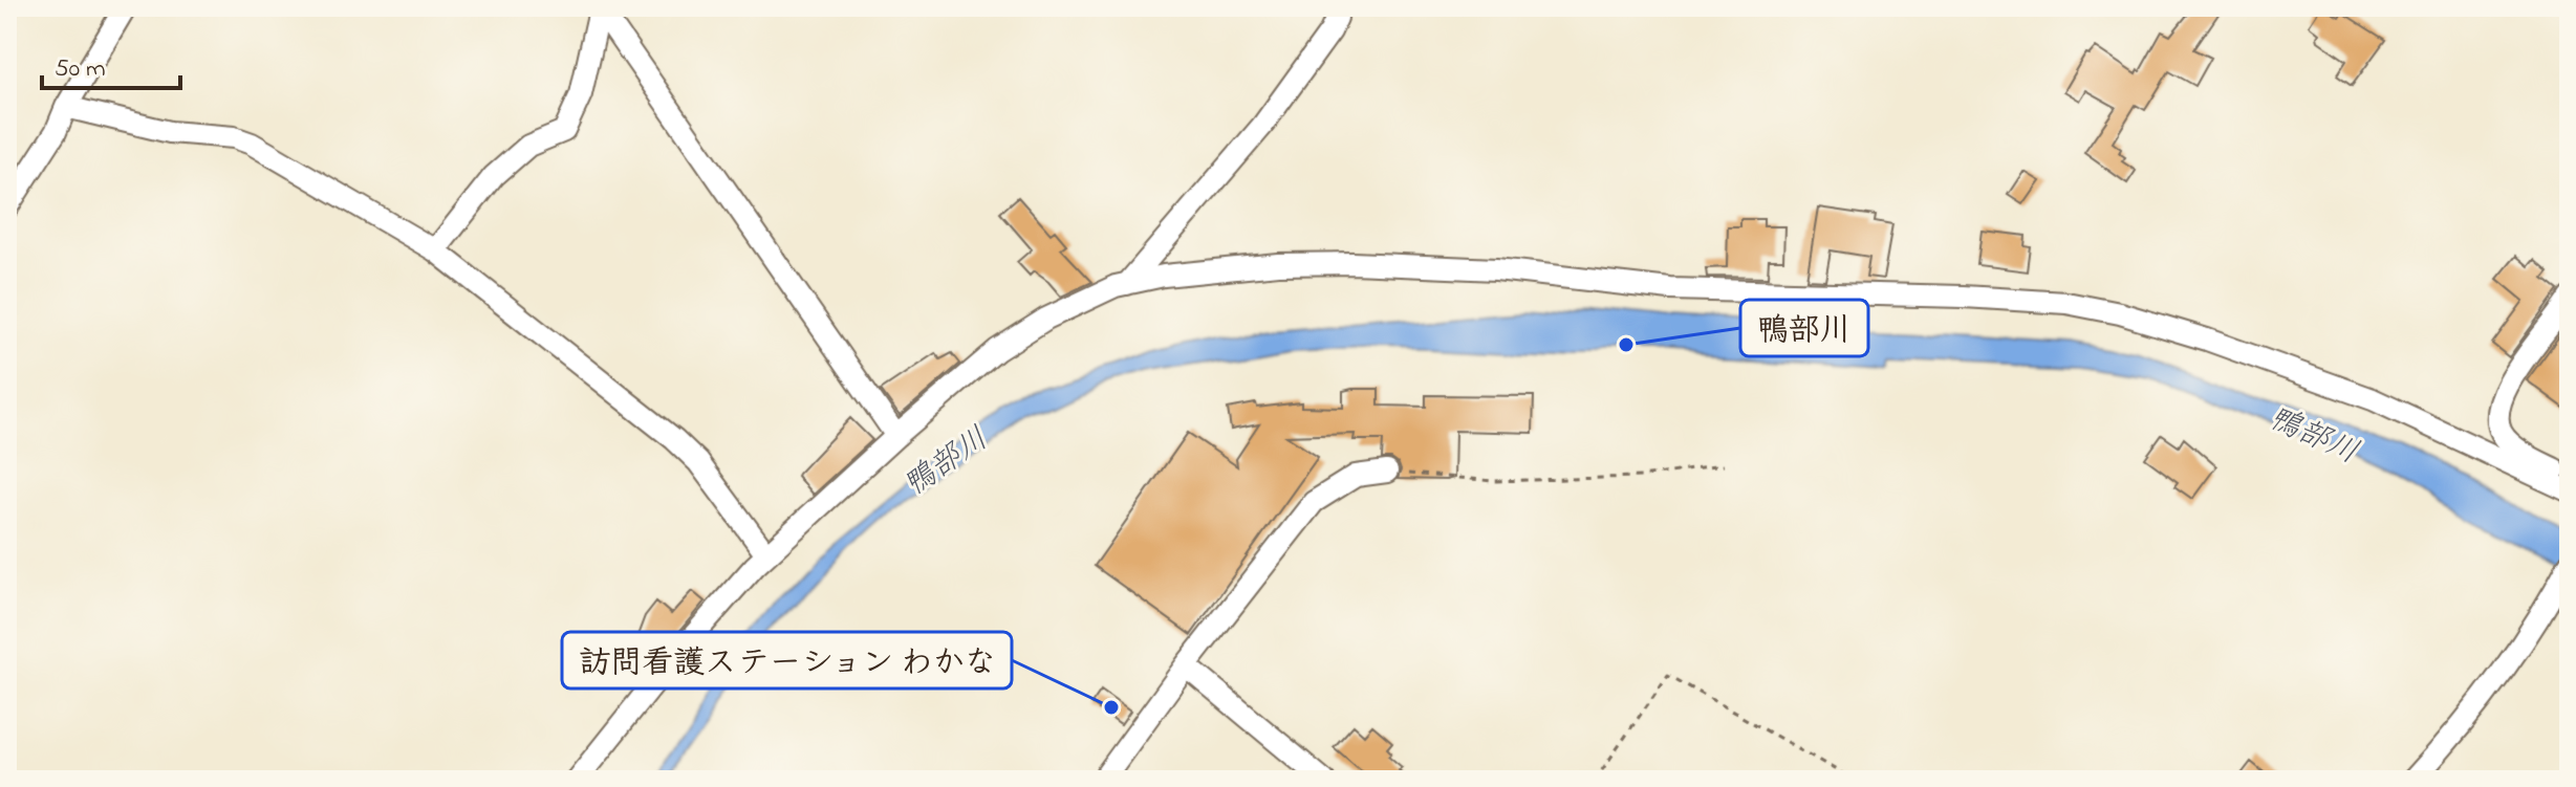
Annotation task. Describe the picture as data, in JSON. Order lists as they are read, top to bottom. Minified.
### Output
{"water":["鴨部川"],"places":["鴨部川","訪問看護ステーション わかな"],"scale_bar":"50 m"}
